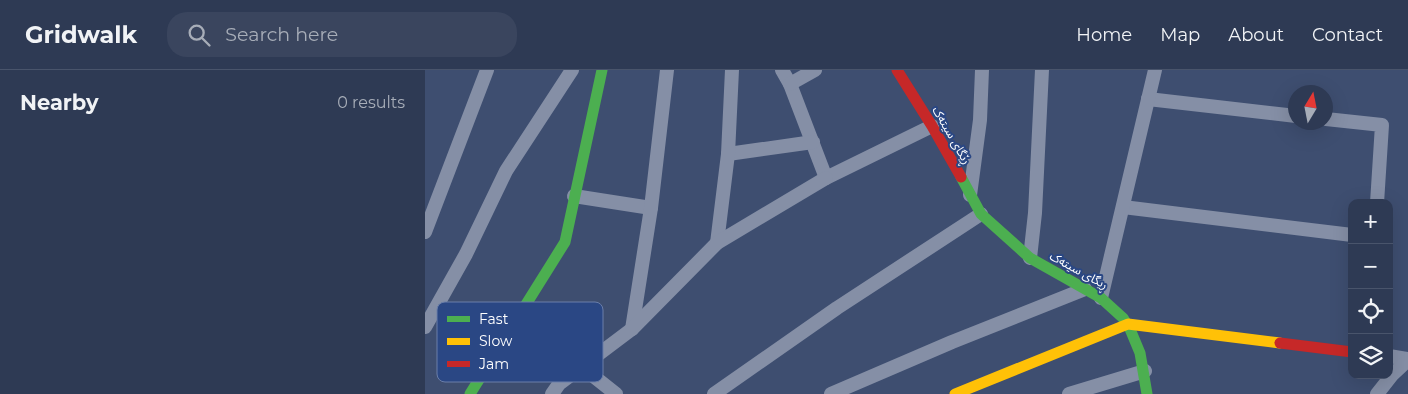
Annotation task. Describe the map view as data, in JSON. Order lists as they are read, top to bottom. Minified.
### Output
{"streets":{"street":["ڕێگای سیتەک","ڕیگای سیتەک"]},"crossings":[["ڕێگای سیتەک","ڕیگای سیتەک"]],"legend":["Fast","Slow","Jam"],"north":"top","page":{"header":"Gridwalk","search":"Search here","nav":["Home","Map","About","Contact"],"heading":["Nearby","0 results"],"map_buttons":["+","−"]}}
